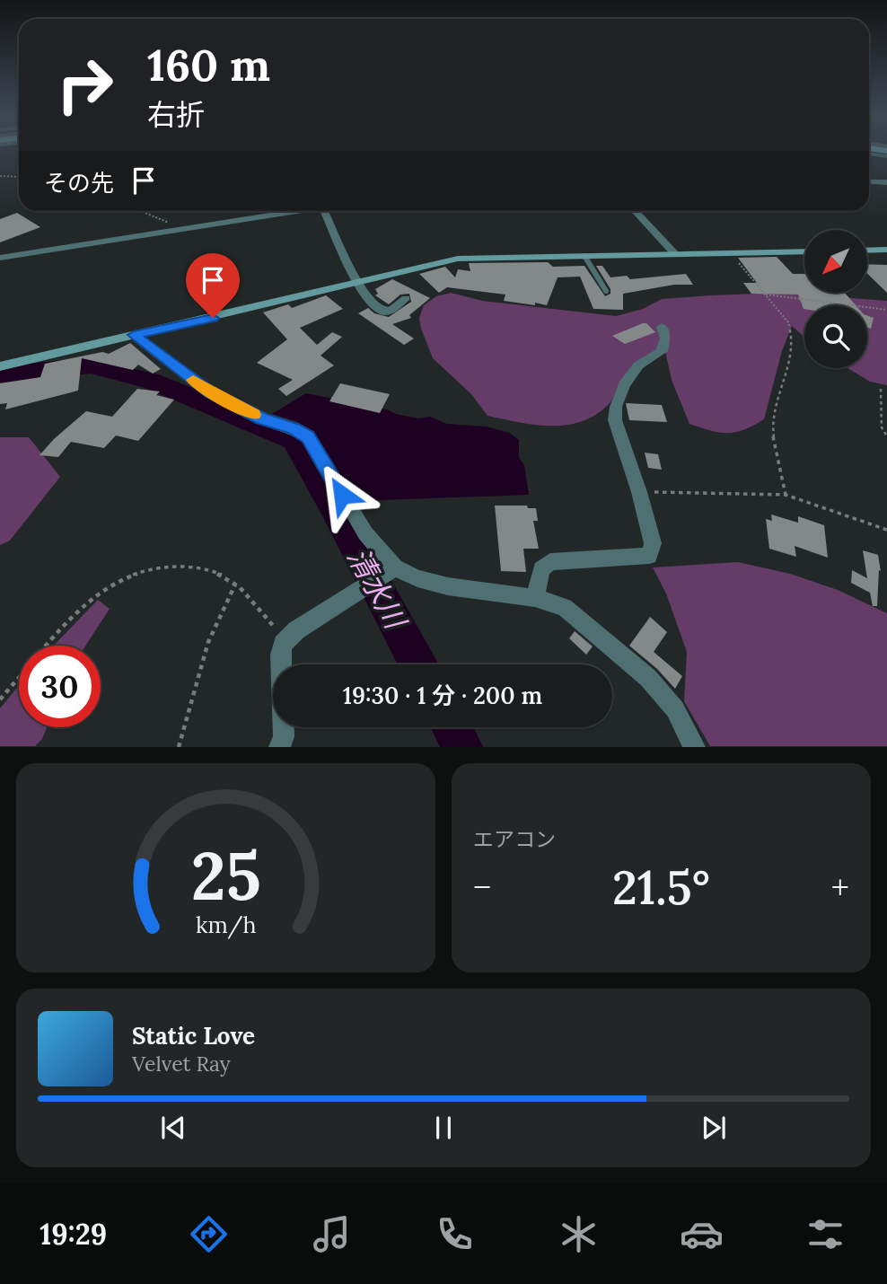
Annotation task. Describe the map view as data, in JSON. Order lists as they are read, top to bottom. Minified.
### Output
{"water":["清水川"],"north":"bottom left","page":{"turn":["160 m","右折"],"then":"その先","limit":"30","trip":"19:30 · 1 分 · 200 m","tile":"エアコン","heat":["−","21.5°","+"],"song":["Static Love","Velvet Ray"],"tabs":"19:29","gauge":["25","km/h"]}}
